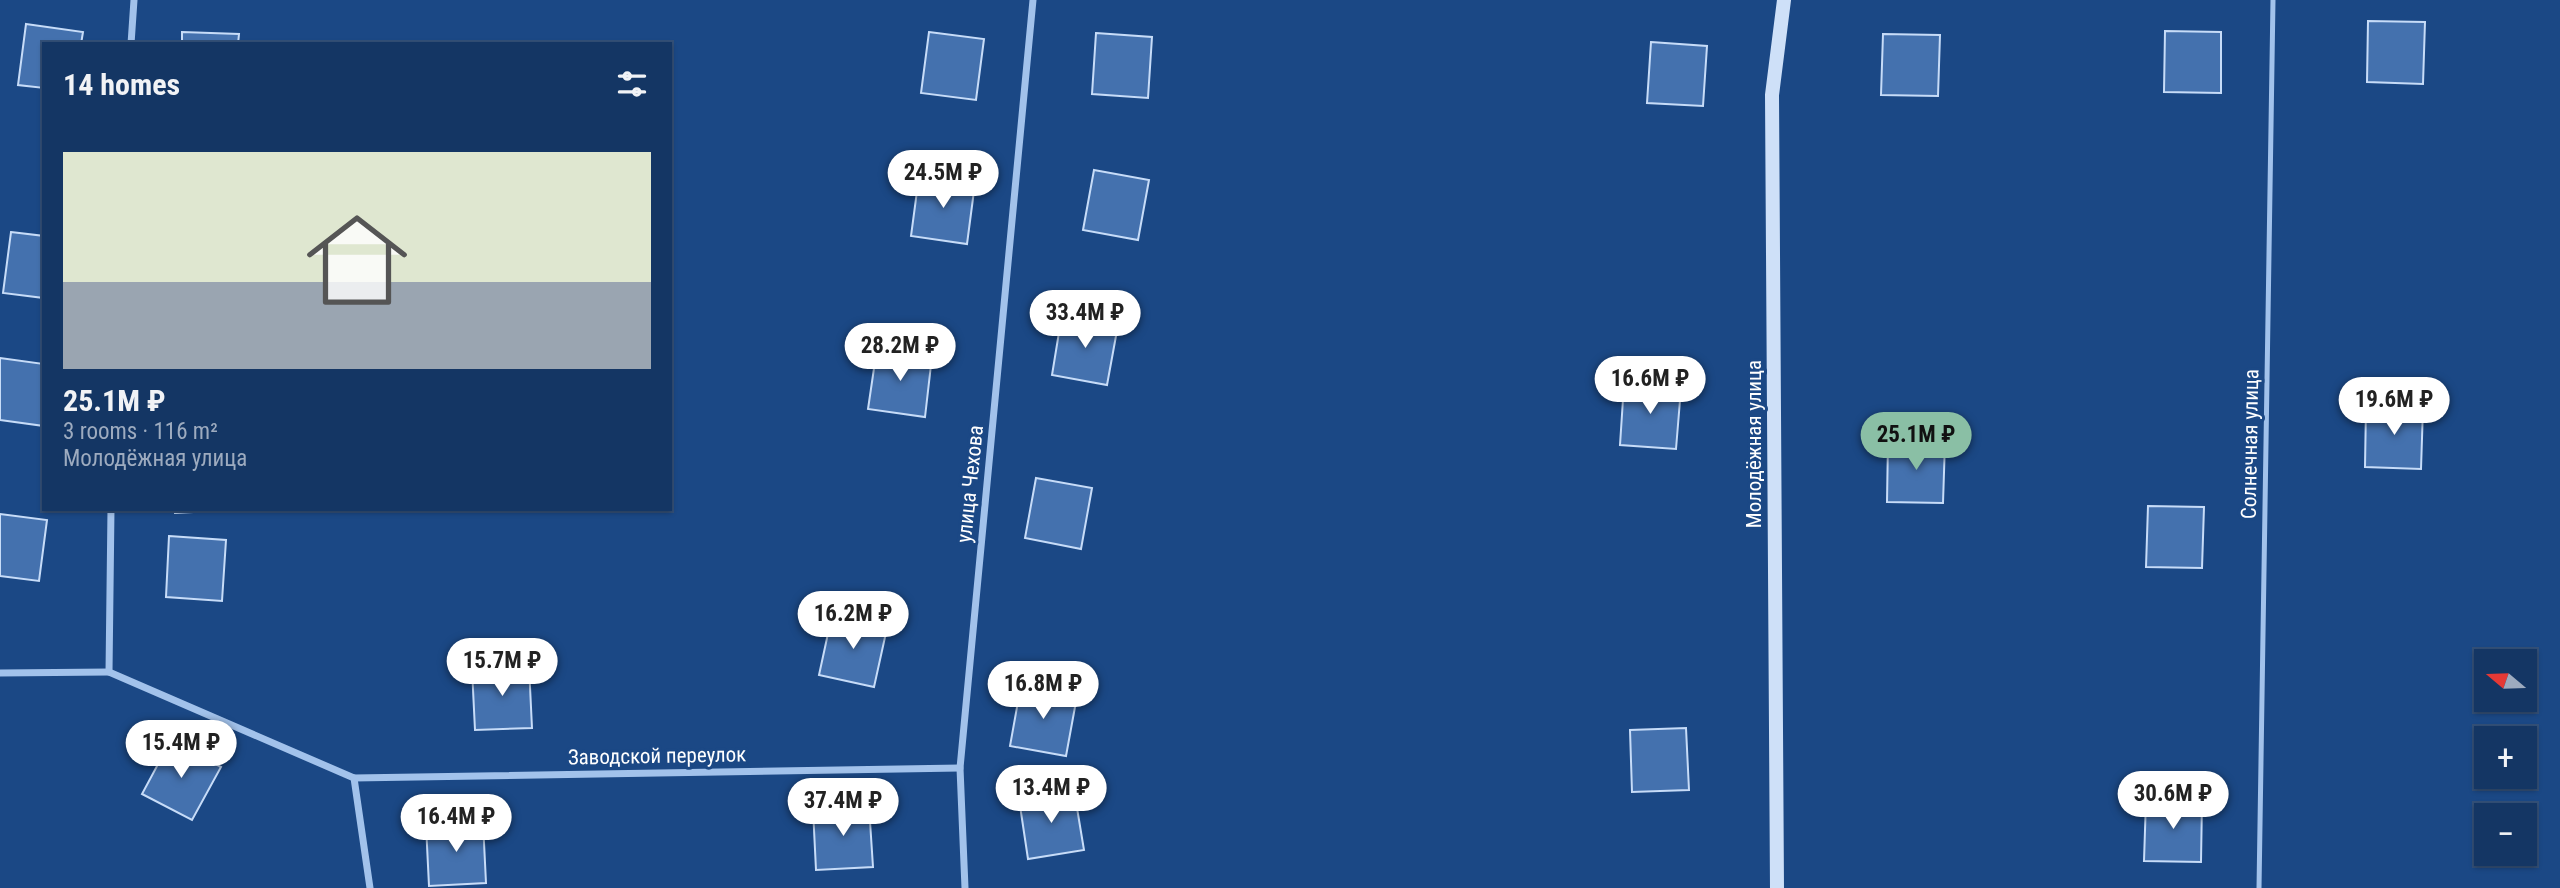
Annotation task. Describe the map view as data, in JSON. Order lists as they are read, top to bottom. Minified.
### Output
{"streets":{"street":["Молодёжная улица","улица Чехова","Заводской переулок"],"lane":["Солнечная улица"]},"crossings":[["улица Чехова","Заводской переулок"]],"north":"left","page":{"heading":"14 homes","list":[{"name":"25.1M ₽","note":"3 rooms · 116 m² · Молодёжная улица"}],"price":["24.5M ₽","33.4M ₽","28.2M ₽","16.6M ₽","19.6M ₽","25.1M ₽","16.2M ₽","15.7M ₽","16.8M ₽","15.4M ₽","13.4M ₽","30.6M ₽","37.4M ₽","16.4M ₽"],"map_buttons":["+","−"]}}
